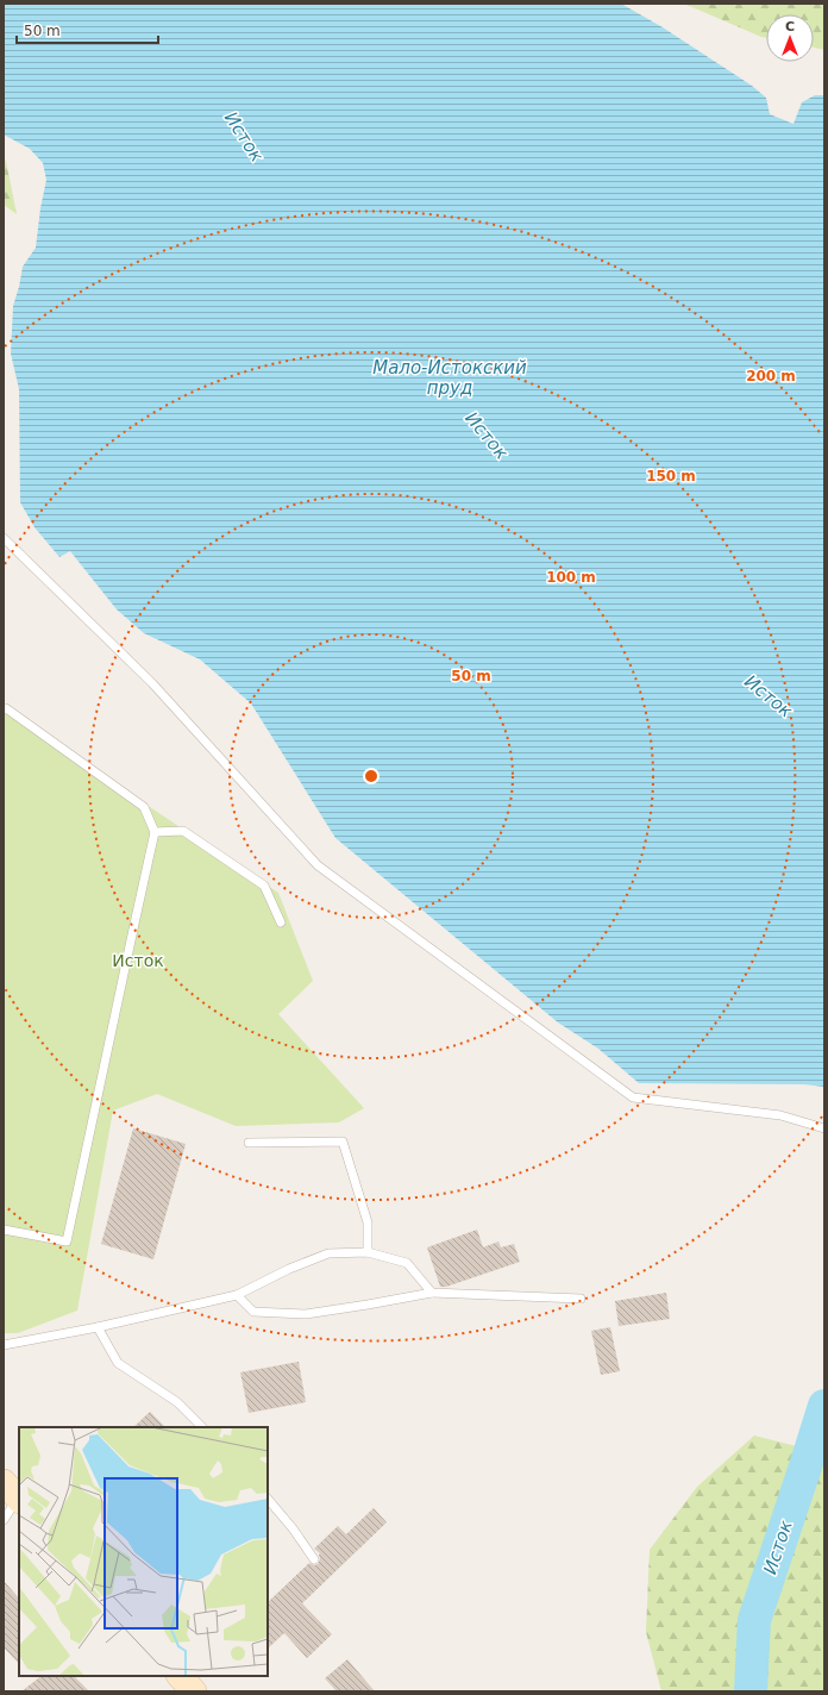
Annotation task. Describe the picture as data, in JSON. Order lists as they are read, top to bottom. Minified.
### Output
{"water":["Исток","Мало-Истокский пруд"],"parks":["Исток"],"scale_bar":"50 m","north":"top","rings":["200 m","150 m","100 m","50 m"]}
